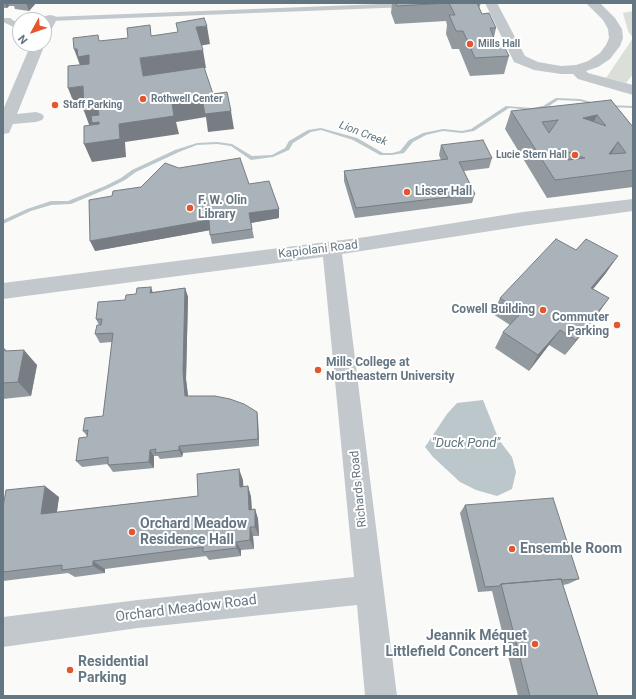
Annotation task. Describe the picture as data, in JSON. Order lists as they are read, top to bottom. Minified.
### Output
{"streets":{"street":["Kapiolani Road","Richards Road","Orchard Meadow Road"]},"crossings":[["Kapiolani Road","Richards Road"],["Richards Road","Orchard Meadow Road"]],"water":["Lion Creek","\"Duck Pond\""],"places":["Mills Hall","Rothwell Center","Staff Parking","Lucie Stern Hall","Lisser Hall","F. W. Olin Library","Cowell Building","Commuter Parking","Mills College at Northeastern University","Orchard Meadow Residence Hall","Ensemble Room","Jeannik Méquet Littlefield Concert Hall","Residential Parking"],"north":"bottom left"}
